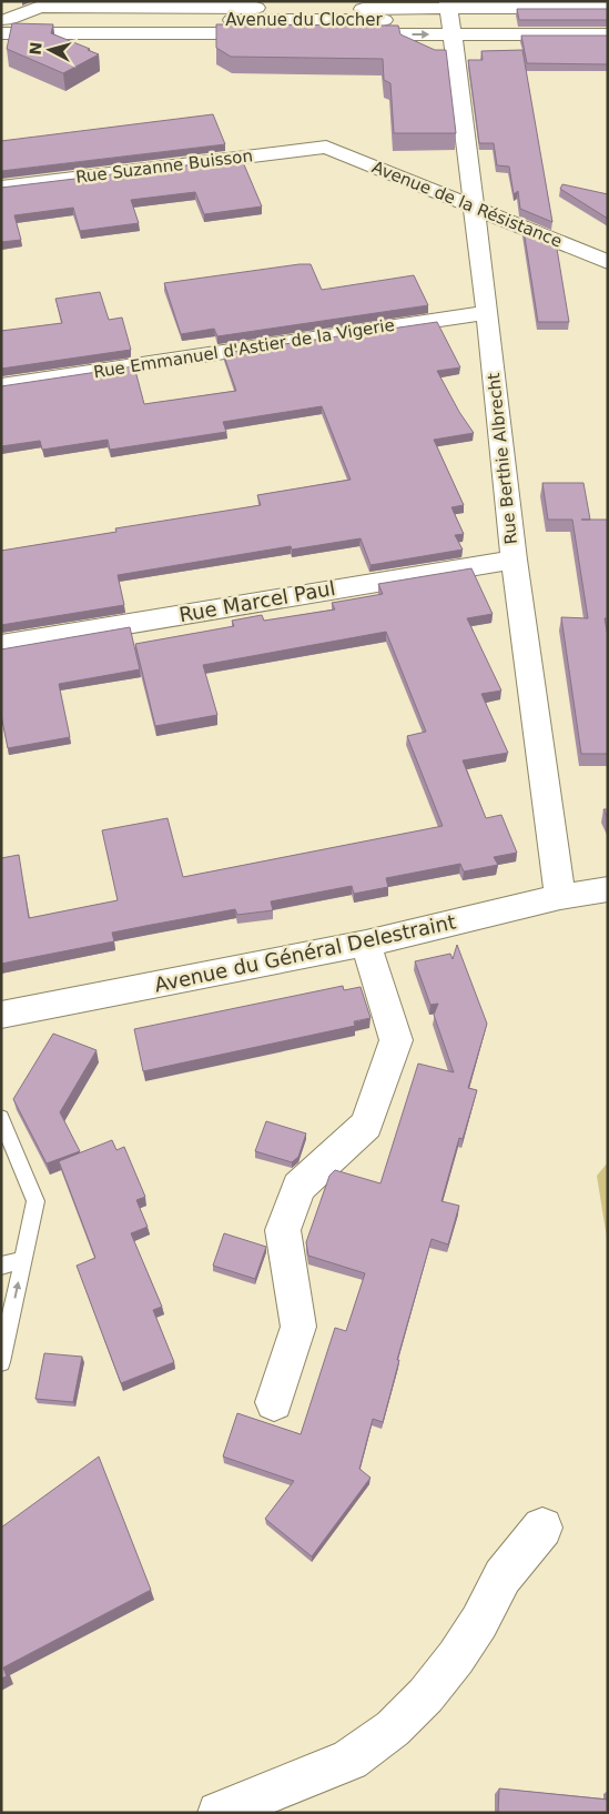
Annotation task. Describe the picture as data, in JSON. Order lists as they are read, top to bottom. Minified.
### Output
{"streets":{"street":["Rue Suzanne Buisson","Avenue de la Résistance","Rue Emmanuel d'Astier de la Vigerie","Rue Berthie Albrecht","Rue Marcel Paul","Avenue du Général Delestraint"]},"crossings":[["Rue Suzanne Buisson","Avenue de la Résistance"],["Avenue de la Résistance","Rue Berthie Albrecht"],["Rue Emmanuel d'Astier de la Vigerie","Rue Berthie Albrecht"],["Rue Berthie Albrecht","Rue Marcel Paul"],["Rue Berthie Albrecht","Avenue du Général Delestraint"]],"north":"left"}
